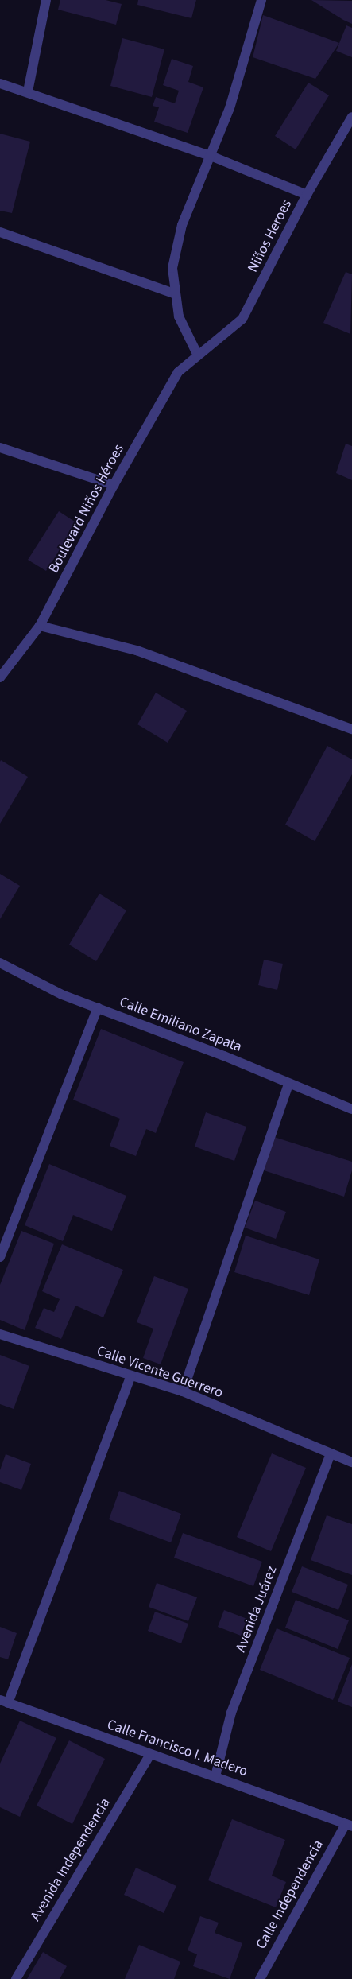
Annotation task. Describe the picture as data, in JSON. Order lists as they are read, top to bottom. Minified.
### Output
{"streets":{"street":["Niños Heroes","Boulevard Niños Héroes","Calle Emiliano Zapata","Calle Vicente Guerrero","Avenida Juárez","Calle Francisco I. Madero","Avenida Independencia","Calle Independencia"]},"crossings":[["Niños Heroes","Boulevard Niños Héroes"],["Calle Vicente Guerrero","Avenida Juárez"],["Avenida Juárez","Calle Francisco I. Madero"],["Calle Francisco I. Madero","Avenida Independencia"],["Calle Francisco I. Madero","Calle Independencia"]]}
